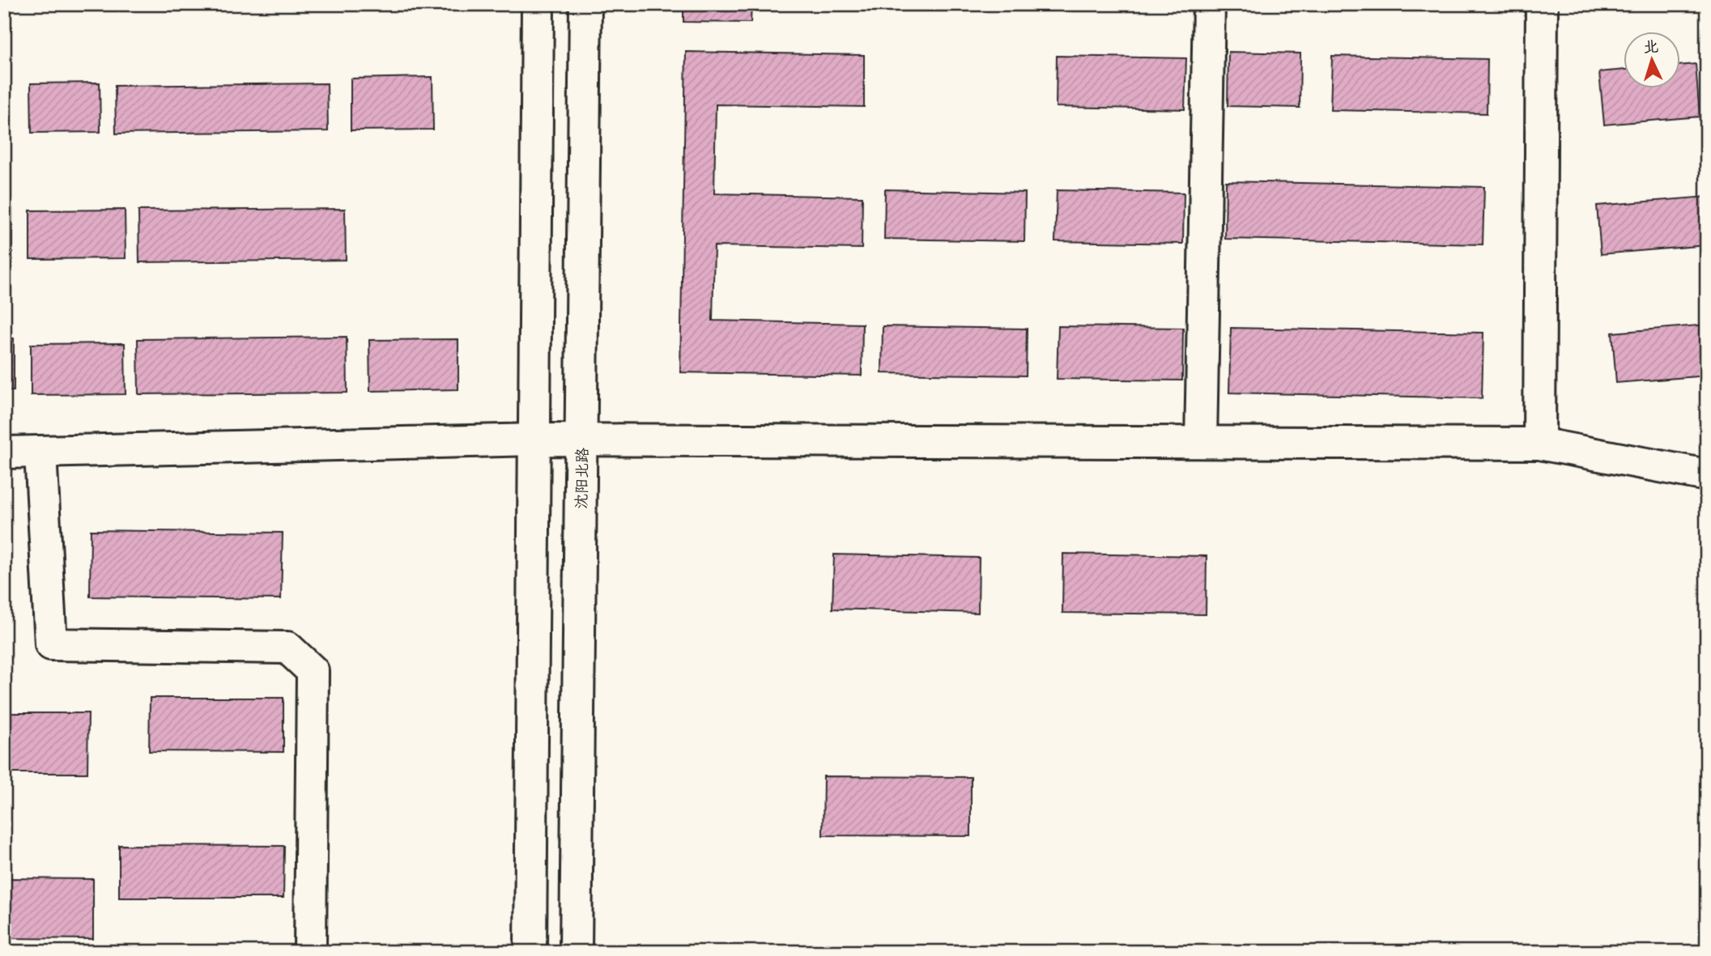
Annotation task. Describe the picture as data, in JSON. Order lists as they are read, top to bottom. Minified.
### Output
{"streets":{"street":["沈阳北路"]},"north":"top"}
